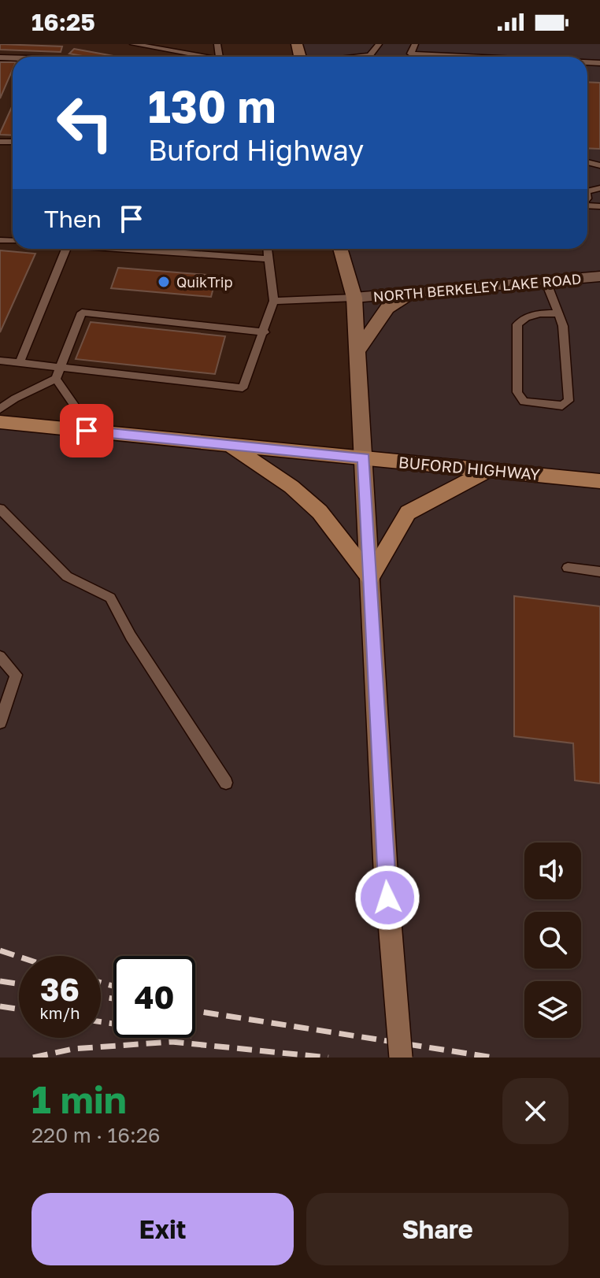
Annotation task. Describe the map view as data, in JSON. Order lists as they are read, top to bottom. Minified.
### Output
{"streets":{"main road":["BUFORD HIGHWAY"],"street":["NORTH BERKELEY LAKE ROAD"]},"crossings":[["NORTH BERKELEY LAKE ROAD","BUFORD HIGHWAY"]],"places":["QuikTrip"],"page":{"status":"16:25","turn":["130 m","Buford Highway"],"then":"Then","speed":"36 km/h","limit":"40","heading":["1 min","220 m · 16:26"],"buttons":["Exit","Share"]}}
